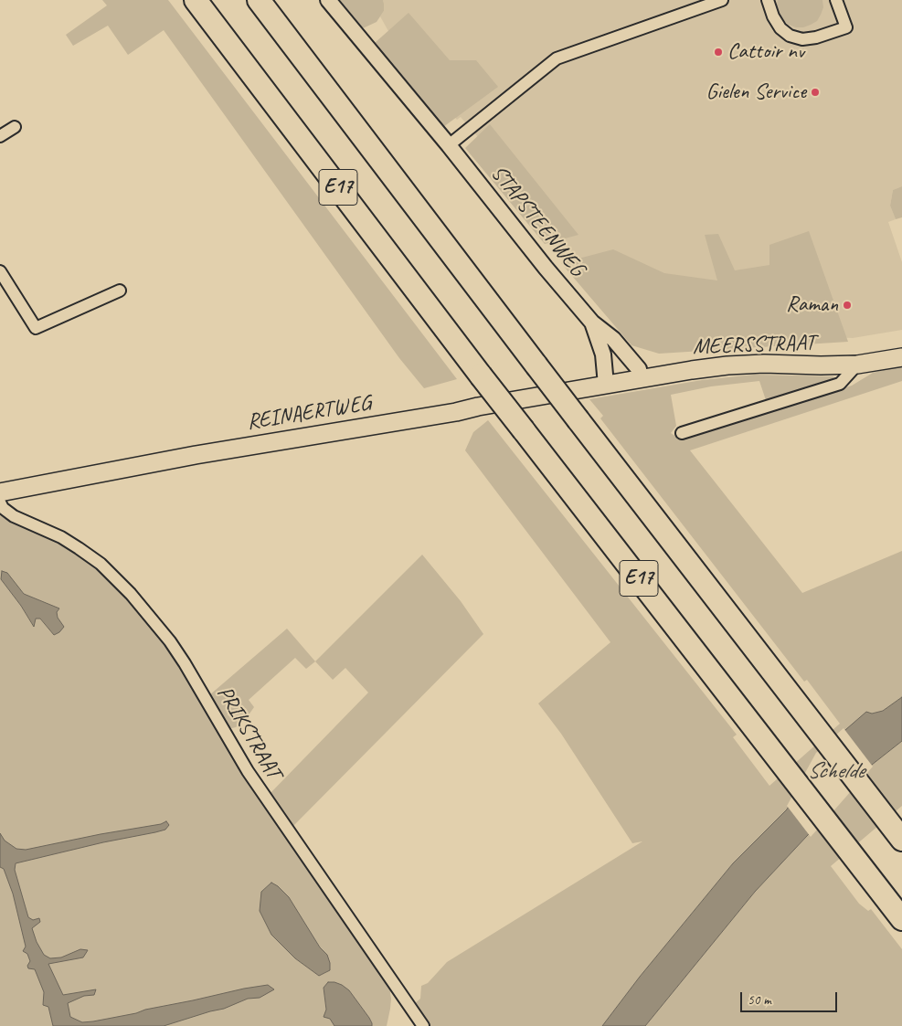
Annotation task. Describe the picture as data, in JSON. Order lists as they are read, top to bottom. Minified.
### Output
{"streets":{"highway":["E17"],"main road":["MEERSSTRAAT","REINAERTWEG"],"street":["STAPSTEENWEG","PRIKSTRAAT"]},"crossings":[["STAPSTEENWEG","MEERSSTRAAT"],["STAPSTEENWEG","REINAERTWEG"],["MEERSSTRAAT","REINAERTWEG"]],"water":["Schelde"],"places":["Cattoir nv","Gielen Service","Raman"],"scale_bar":"50 m"}
